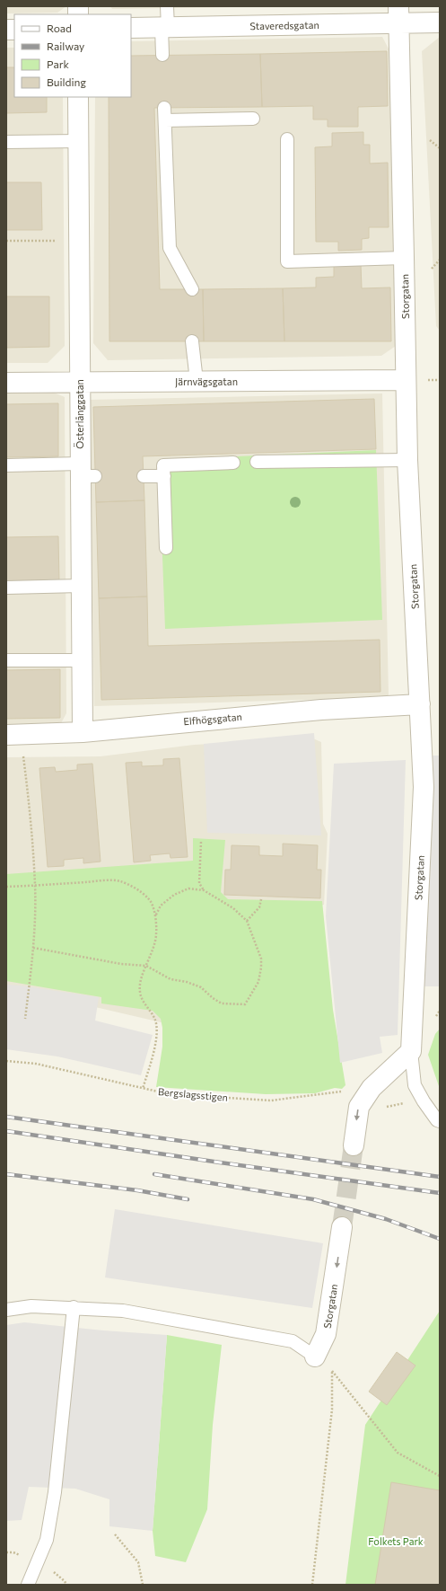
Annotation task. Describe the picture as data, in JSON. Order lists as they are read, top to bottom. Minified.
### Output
{"streets":{"street":["Staveredsgatan","Storgatan","Järnvägsgatan","Österlånggatan","Elfhögsgatan"],"path":["Bergslagsstigen"]},"crossings":[["Staveredsgatan","Storgatan"],["Storgatan","Järnvägsgatan"],["Storgatan","Elfhögsgatan"],["Järnvägsgatan","Österlånggatan"],["Österlånggatan","Elfhögsgatan"]],"parks":["Folkets Park"],"legend":["Road","Railway","Park","Building"]}
